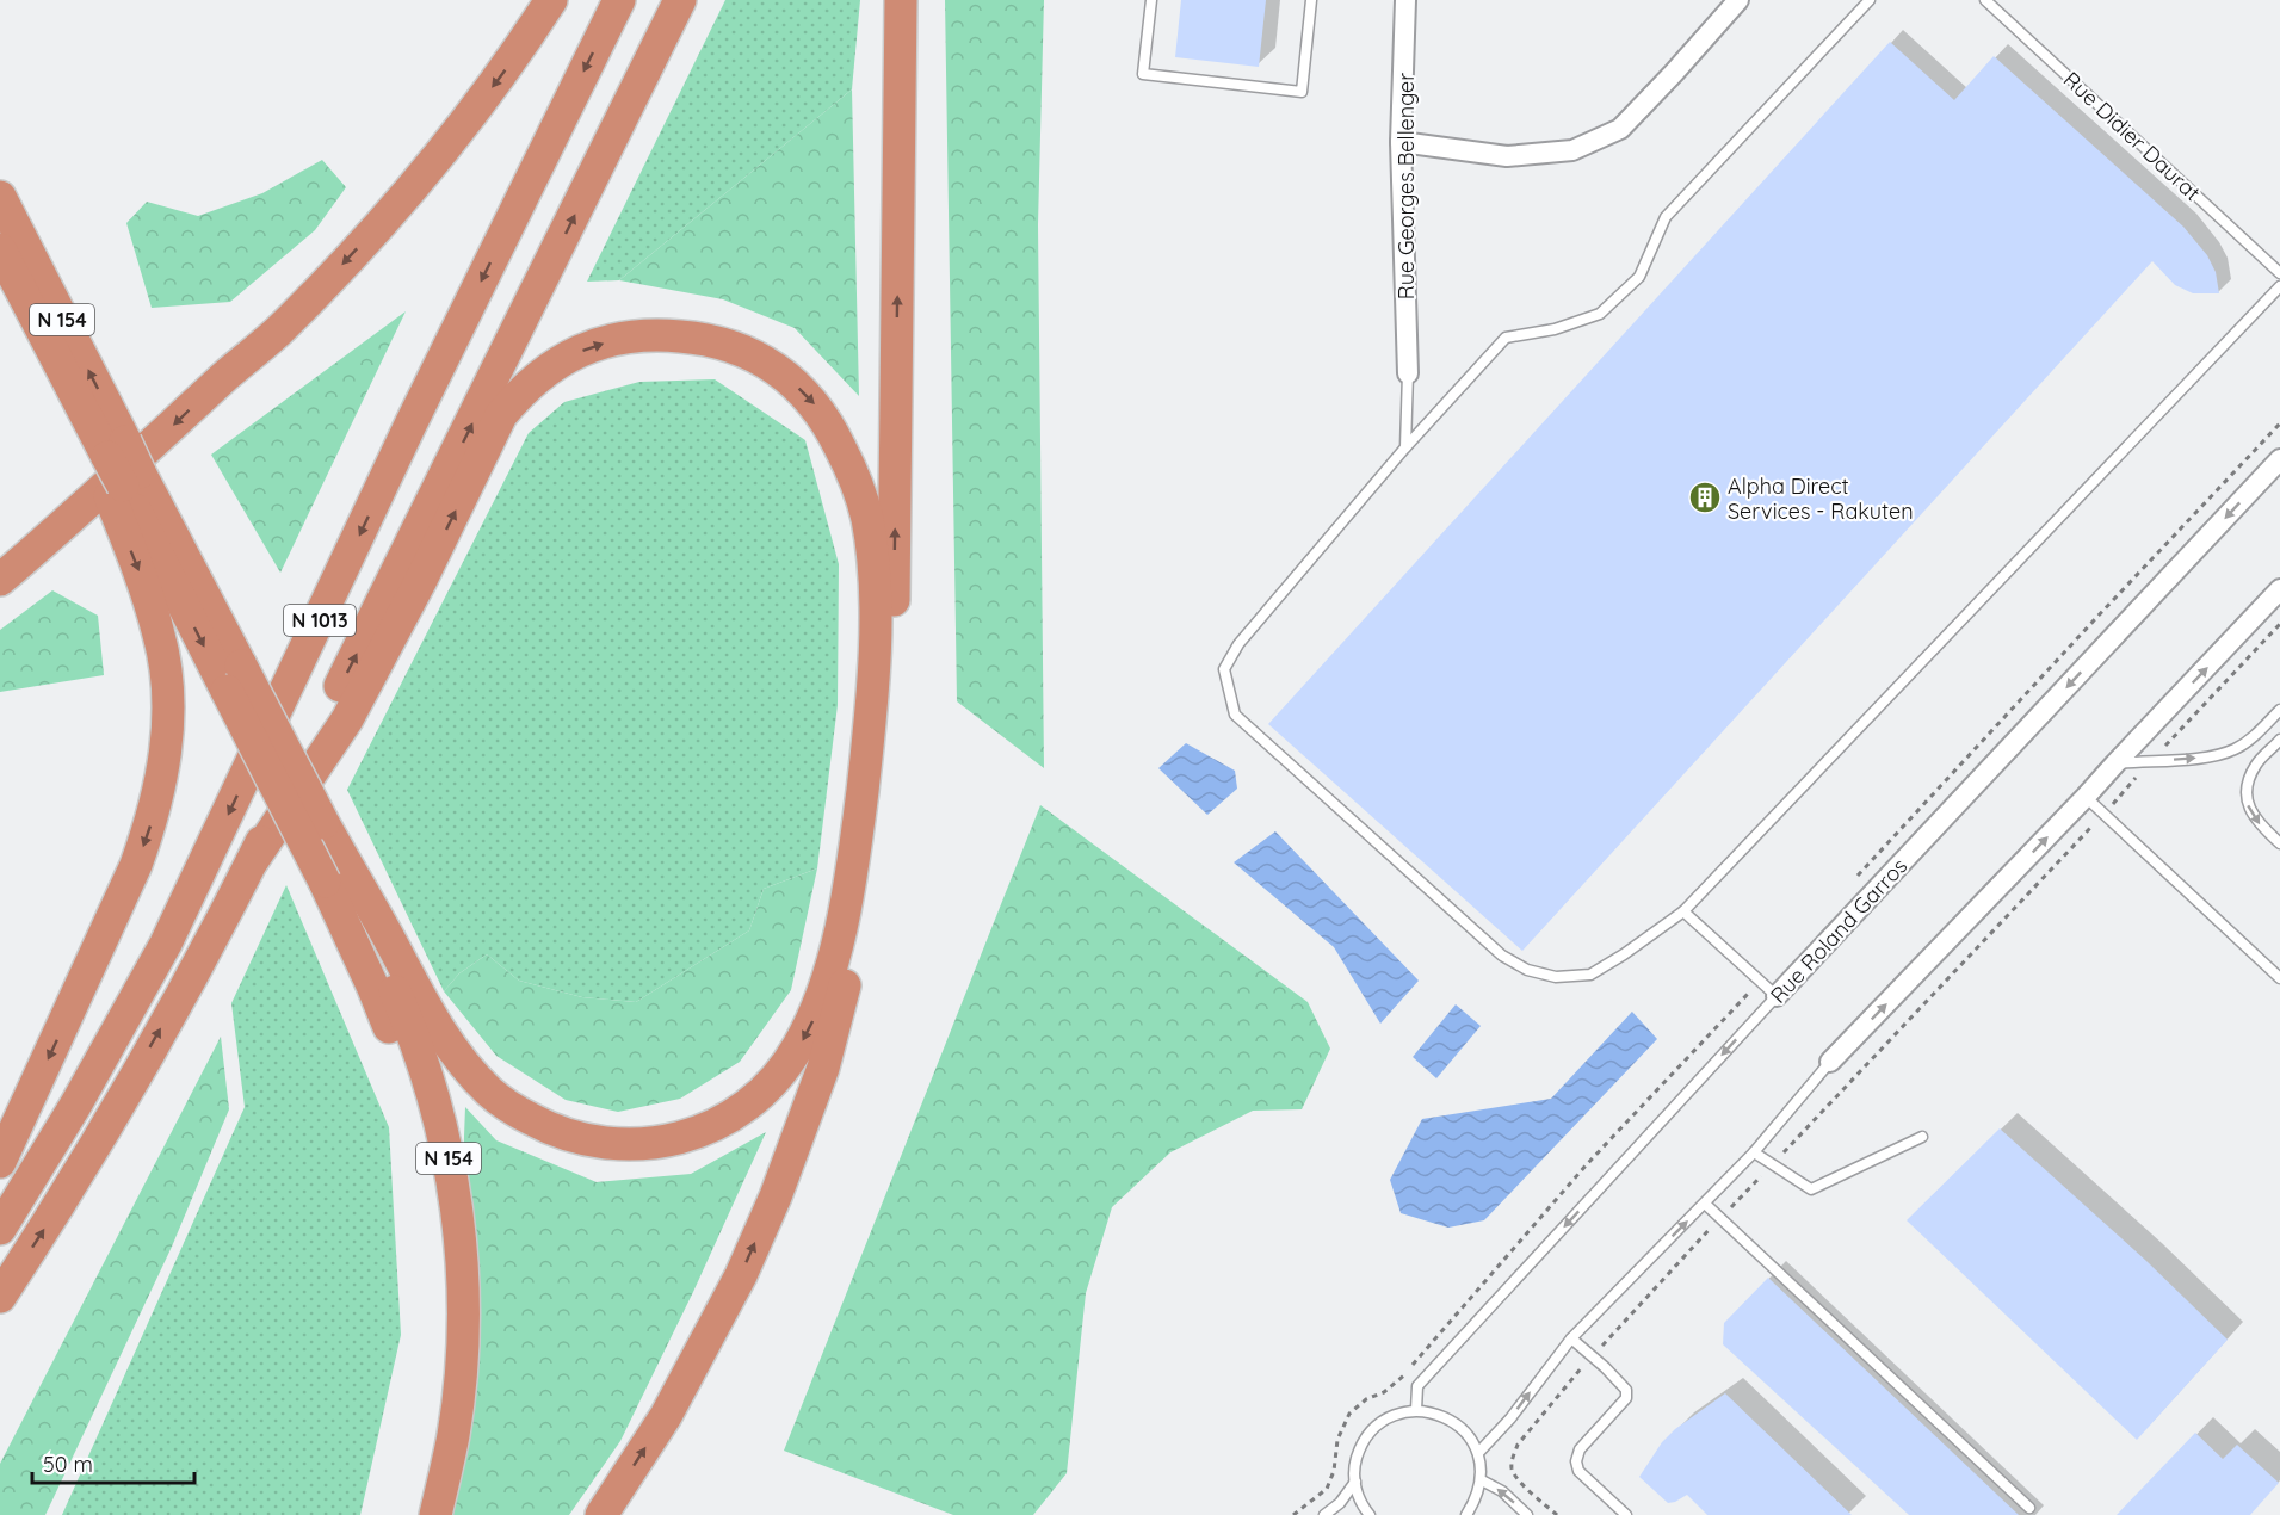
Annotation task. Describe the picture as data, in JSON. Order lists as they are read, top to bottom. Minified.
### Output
{"streets":{"highway":["N 154","N 1013"],"street":["Rue Georges Bellenger","Rue Roland Garros"],"lane":["Rue Didier Daurat"]},"places":{"building":["Alpha Direct Services - Rakuten"]},"scale_bar":"50 m"}
